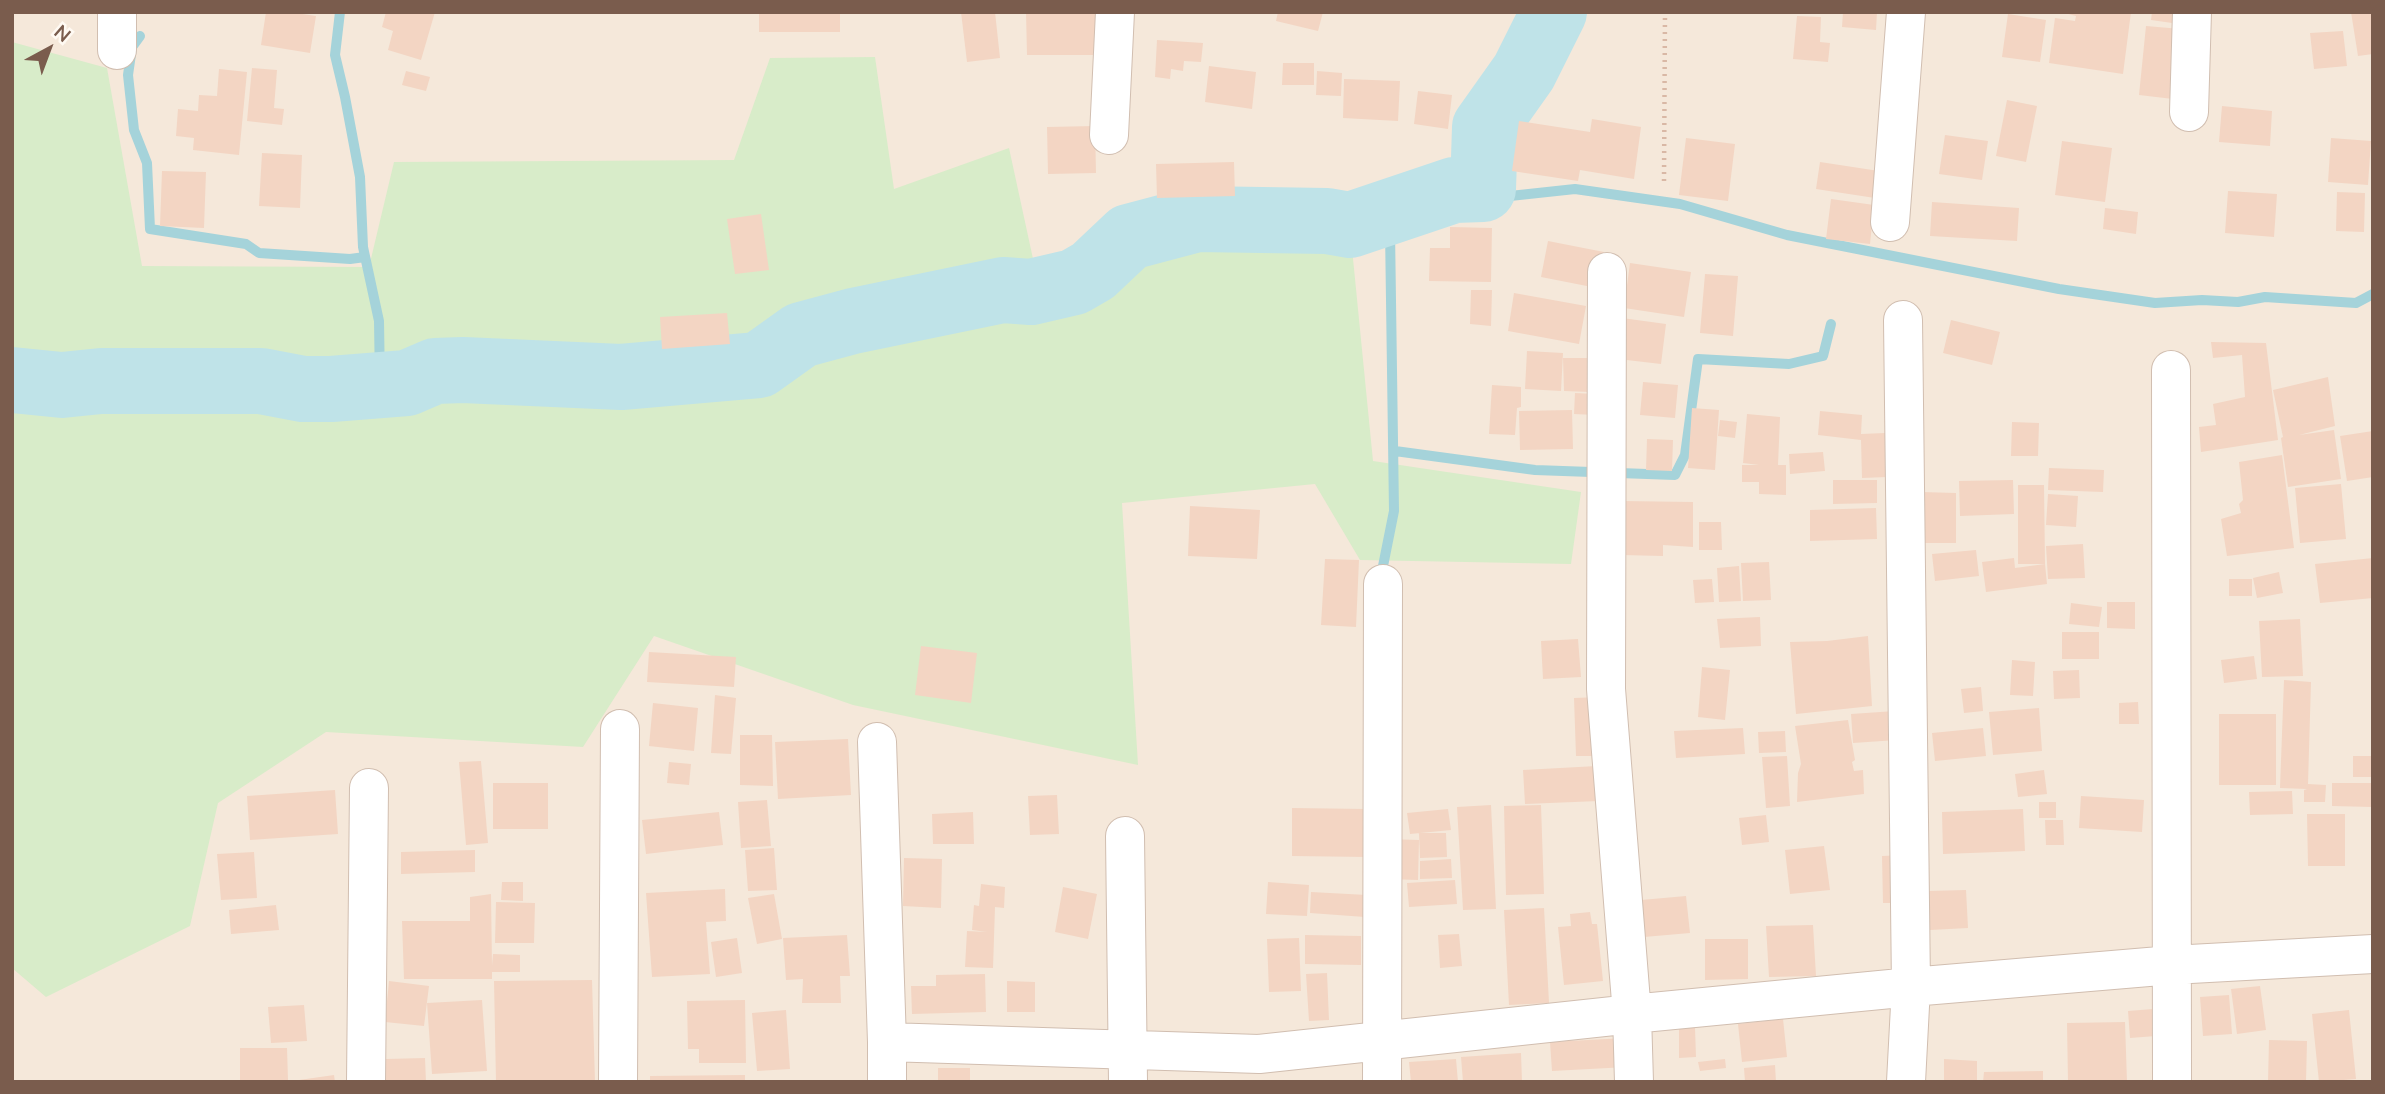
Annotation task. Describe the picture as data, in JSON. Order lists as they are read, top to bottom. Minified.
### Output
{"north":"top right"}
